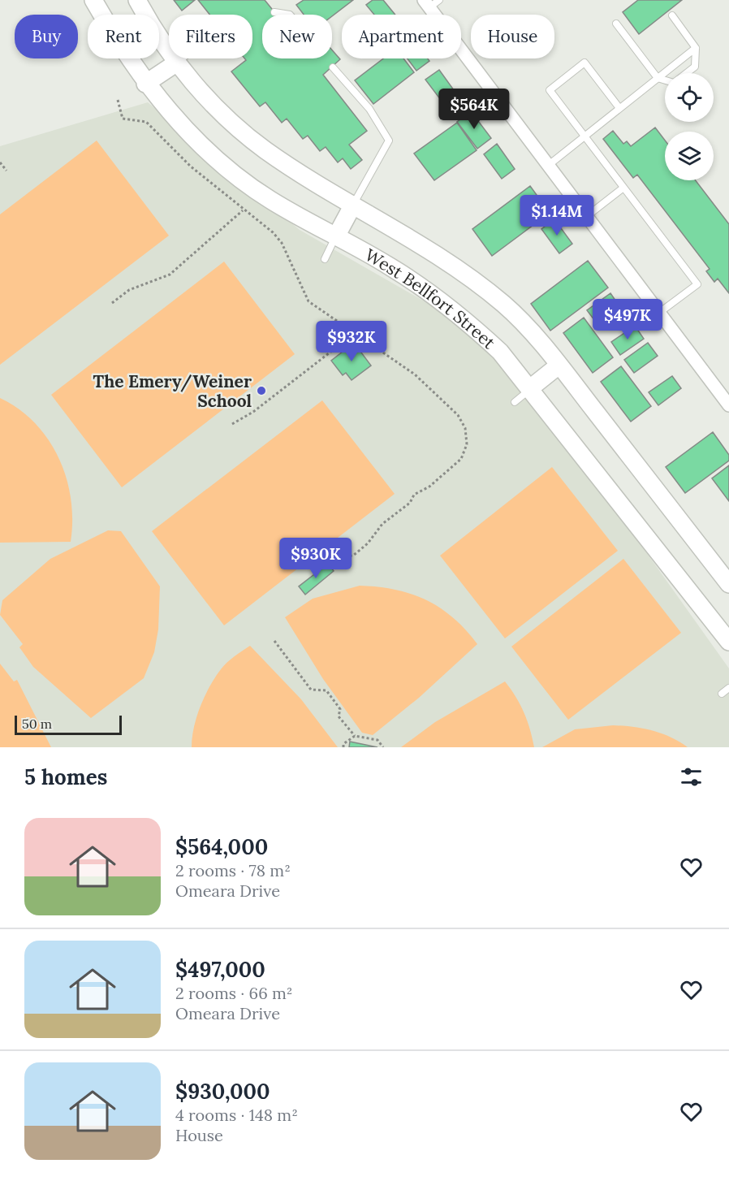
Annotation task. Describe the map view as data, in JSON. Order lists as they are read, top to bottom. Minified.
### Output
{"streets":{"main road":["West Bellfort Street"]},"places":["The Emery/Weiner School"],"scale_bar":"50 m","page":{"chip":["Buy","Rent","Filters","New","Apartment","House"],"price":["$564K","$1.14M","$497K","$932K","$930K"],"scale":"50 m","heading":"5 homes","list":[{"name":"$564,000","note":"2 rooms · 78 m² · Omeara Drive"},{"name":"$497,000","note":"2 rooms · 66 m² · Omeara Drive"},{"name":"$930,000","note":"4 rooms · 148 m² · House"}]}}
